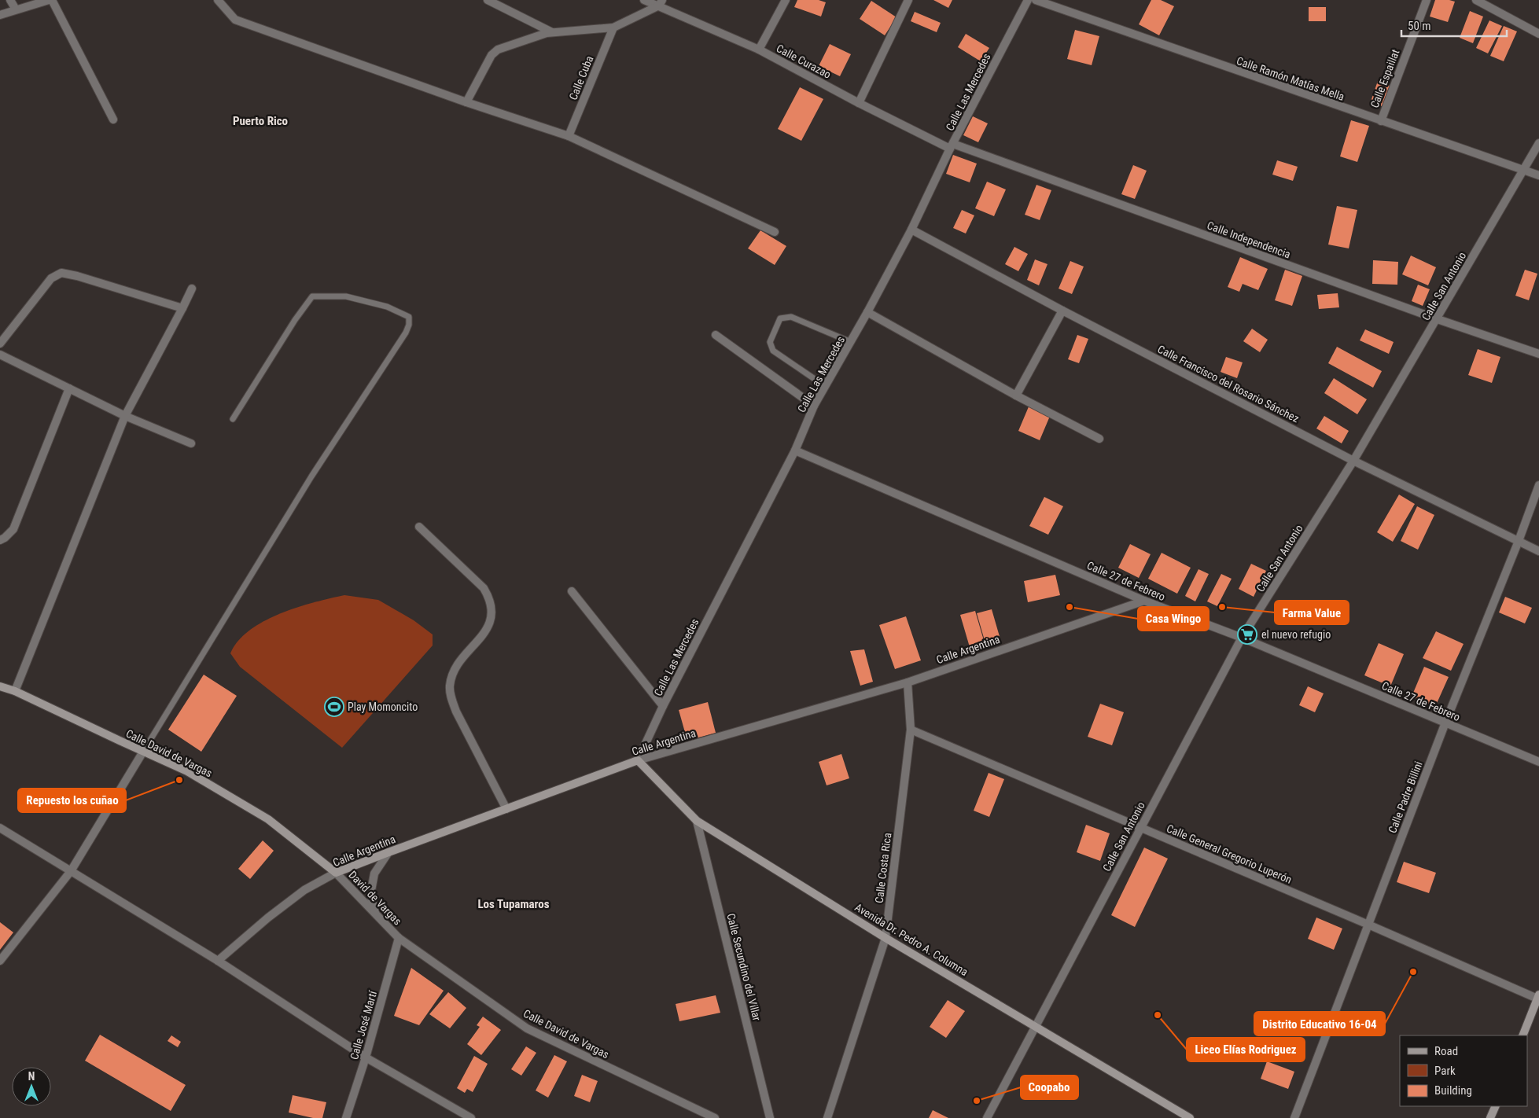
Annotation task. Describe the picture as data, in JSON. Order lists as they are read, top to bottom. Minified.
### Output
{"streets":{"main road":["Calle Argentina","Calle David de Vargas","Avenida Dr. Pedro A. Columna"],"street":["Calle Curazao","Calle Cuba","Calle Ramón Matías Mella","Calle Espaillat","Calle Las Mercedes","Calle Independencia","Calle San Antonio","Calle Francisco del Rosario Sánchez","Calle 27 de Febrero","Calle Padre Billini","Calle General Gregorio Luperón","Calle Costa Rica","David de Vargas","Calle Secundino del Villar","Calle José Martí"]},"crossings":[["Calle Curazao","Calle Las Mercedes"],["Calle Curazao","Calle Independencia"],["Calle Ramón Matías Mella","Calle Espaillat"],["Calle Ramón Matías Mella","Calle San Antonio"],["Calle Las Mercedes","Calle Independencia"],["Calle Las Mercedes","Calle Francisco del Rosario Sánchez"],["Calle Las Mercedes","Calle 27 de Febrero"],["Calle Las Mercedes","Calle Argentina"],["Calle Las Mercedes","Avenida Dr. Pedro A. Columna"],["Calle Independencia","Calle San Antonio"],["Calle San Antonio","Calle Francisco del Rosario Sánchez"],["Calle San Antonio","Calle 27 de Febrero"],["Calle San Antonio","Calle General Gregorio Luperón"],["Calle San Antonio","Avenida Dr. Pedro A. Columna"],["Calle Francisco del Rosario Sánchez","Calle Padre Billini"],["Calle 27 de Febrero","Calle Argentina"],["Calle 27 de Febrero","Calle Padre Billini"],["Calle Argentina","Calle David de Vargas"],["Calle Argentina","Calle Costa Rica"],["Calle Argentina","David de Vargas"],["Calle Argentina","Avenida Dr. Pedro A. Columna"],["Calle David de Vargas","David de Vargas"],["Calle David de Vargas","Calle José Martí"],["Calle Padre Billini","Calle General Gregorio Luperón"],["Calle General Gregorio Luperón","Calle Costa Rica"],["Calle Costa Rica","Avenida Dr. Pedro A. Columna"],["David de Vargas","Calle José Martí"],["Avenida Dr. Pedro A. Columna","Calle Secundino del Villar"]],"districts":["Puerto Rico","Los Tupamaros"],"places":{"other":["Casa Wingo","Farma Value","Repuesto los cuñao","Distrito Educativo 16-04","Liceo Elías Rodriguez","Coopabo"],"supermarket":["el nuevo refugio"],"sports":["Play Momoncito"]},"legend":["Road","Park","Building"],"scale_bar":"50 m","north":"top"}
